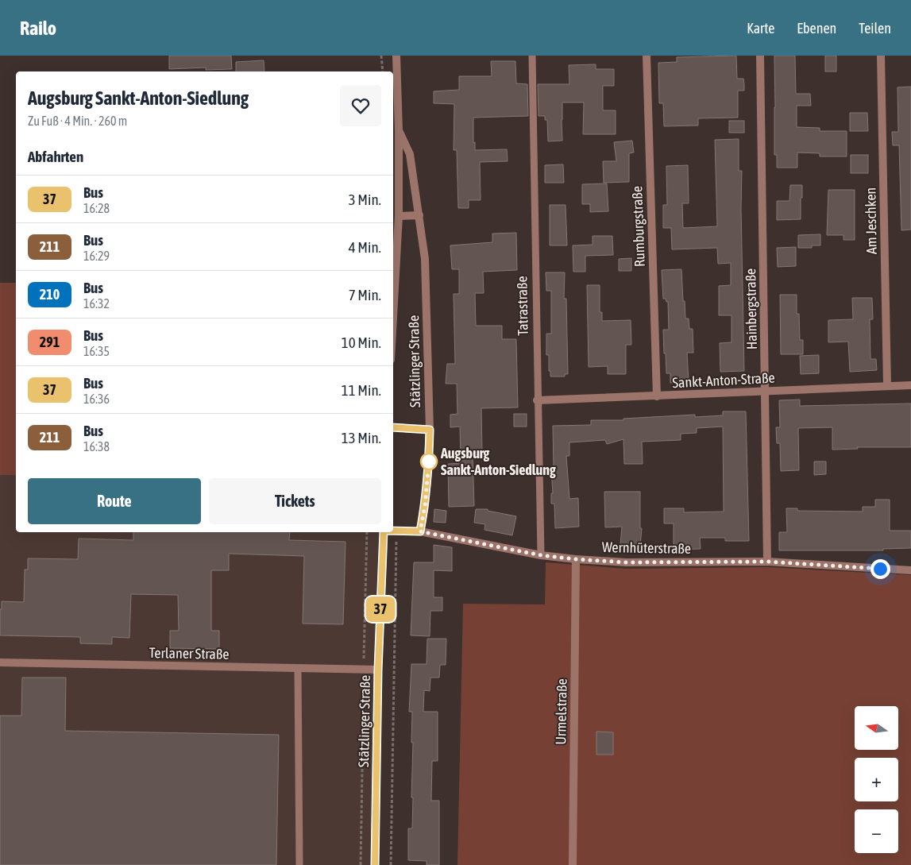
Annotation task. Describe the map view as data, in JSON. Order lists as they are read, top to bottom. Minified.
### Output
{"streets":{"street":["Am Jeschken","Rumburgstraße","Hainbergstraße","Stätzlinger Straße","Sankt-Anton-Straße","Wernhüterstraße","Terlaner Straße","Urmelstraße"],"lane":["Tatrastraße"]},"crossings":[["Am Jeschken","Sankt-Anton-Straße"],["Rumburgstraße","Sankt-Anton-Straße"],["Tatrastraße","Sankt-Anton-Straße"],["Tatrastraße","Wernhüterstraße"],["Hainbergstraße","Sankt-Anton-Straße"],["Hainbergstraße","Wernhüterstraße"],["Stätzlinger Straße","Wernhüterstraße"],["Stätzlinger Straße","Terlaner Straße"],["Wernhüterstraße","Urmelstraße"]],"places":["Augsburg Sankt-Anton-Siedlung"],"lines":["bus line 37"],"north":"left","page":{"header":"Railo","nav":["Karte","Ebenen","Teilen"],"on_map":"37","heading":[["Augsburg Sankt-Anton-Siedlung","Zu Fuß · 4 Min. · 260 m"],"Abfahrten"],"list":[{"mark":"37","name":"Bus","note":"16:28","value":"3 Min."},{"mark":"211","name":"Bus","note":"16:29","value":"4 Min."},{"mark":"210","name":"Bus","note":"16:32","value":"7 Min."},{"mark":"291","name":"Bus","note":"16:35","value":"10 Min."},{"mark":"37","name":"Bus","note":"16:36","value":"11 Min."},{"mark":"211","name":"Bus","note":"16:38","value":"13 Min."}],"buttons":["Route","Tickets"],"map_buttons":["+","−"]}}
